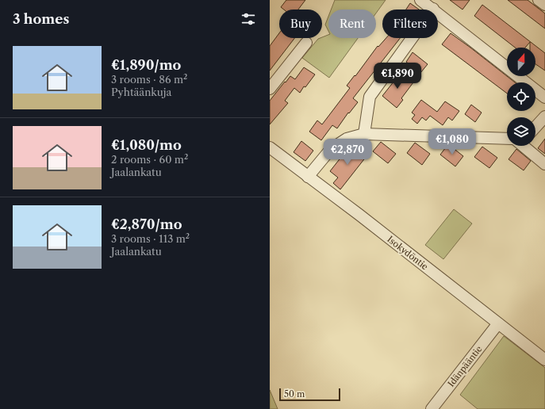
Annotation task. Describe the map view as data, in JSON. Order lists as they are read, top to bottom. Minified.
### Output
{"streets":{"street":["Isokydöntie","Idänpääntie"]},"crossings":[["Isokydöntie","Idänpääntie"]],"scale_bar":"50 m","north":"top","page":{"heading":"3 homes","chip":["Buy","Rent","Filters"],"list":[{"name":"€1,890/mo","note":"3 rooms · 86 m² · Pyhtäänkuja"},{"name":"€1,080/mo","note":"2 rooms · 60 m² · Jaalankatu"},{"name":"€2,870/mo","note":"3 rooms · 113 m² · Jaalankatu"}],"price":["€1,890","€1,080","€2,870"],"scale":"50 m"}}
